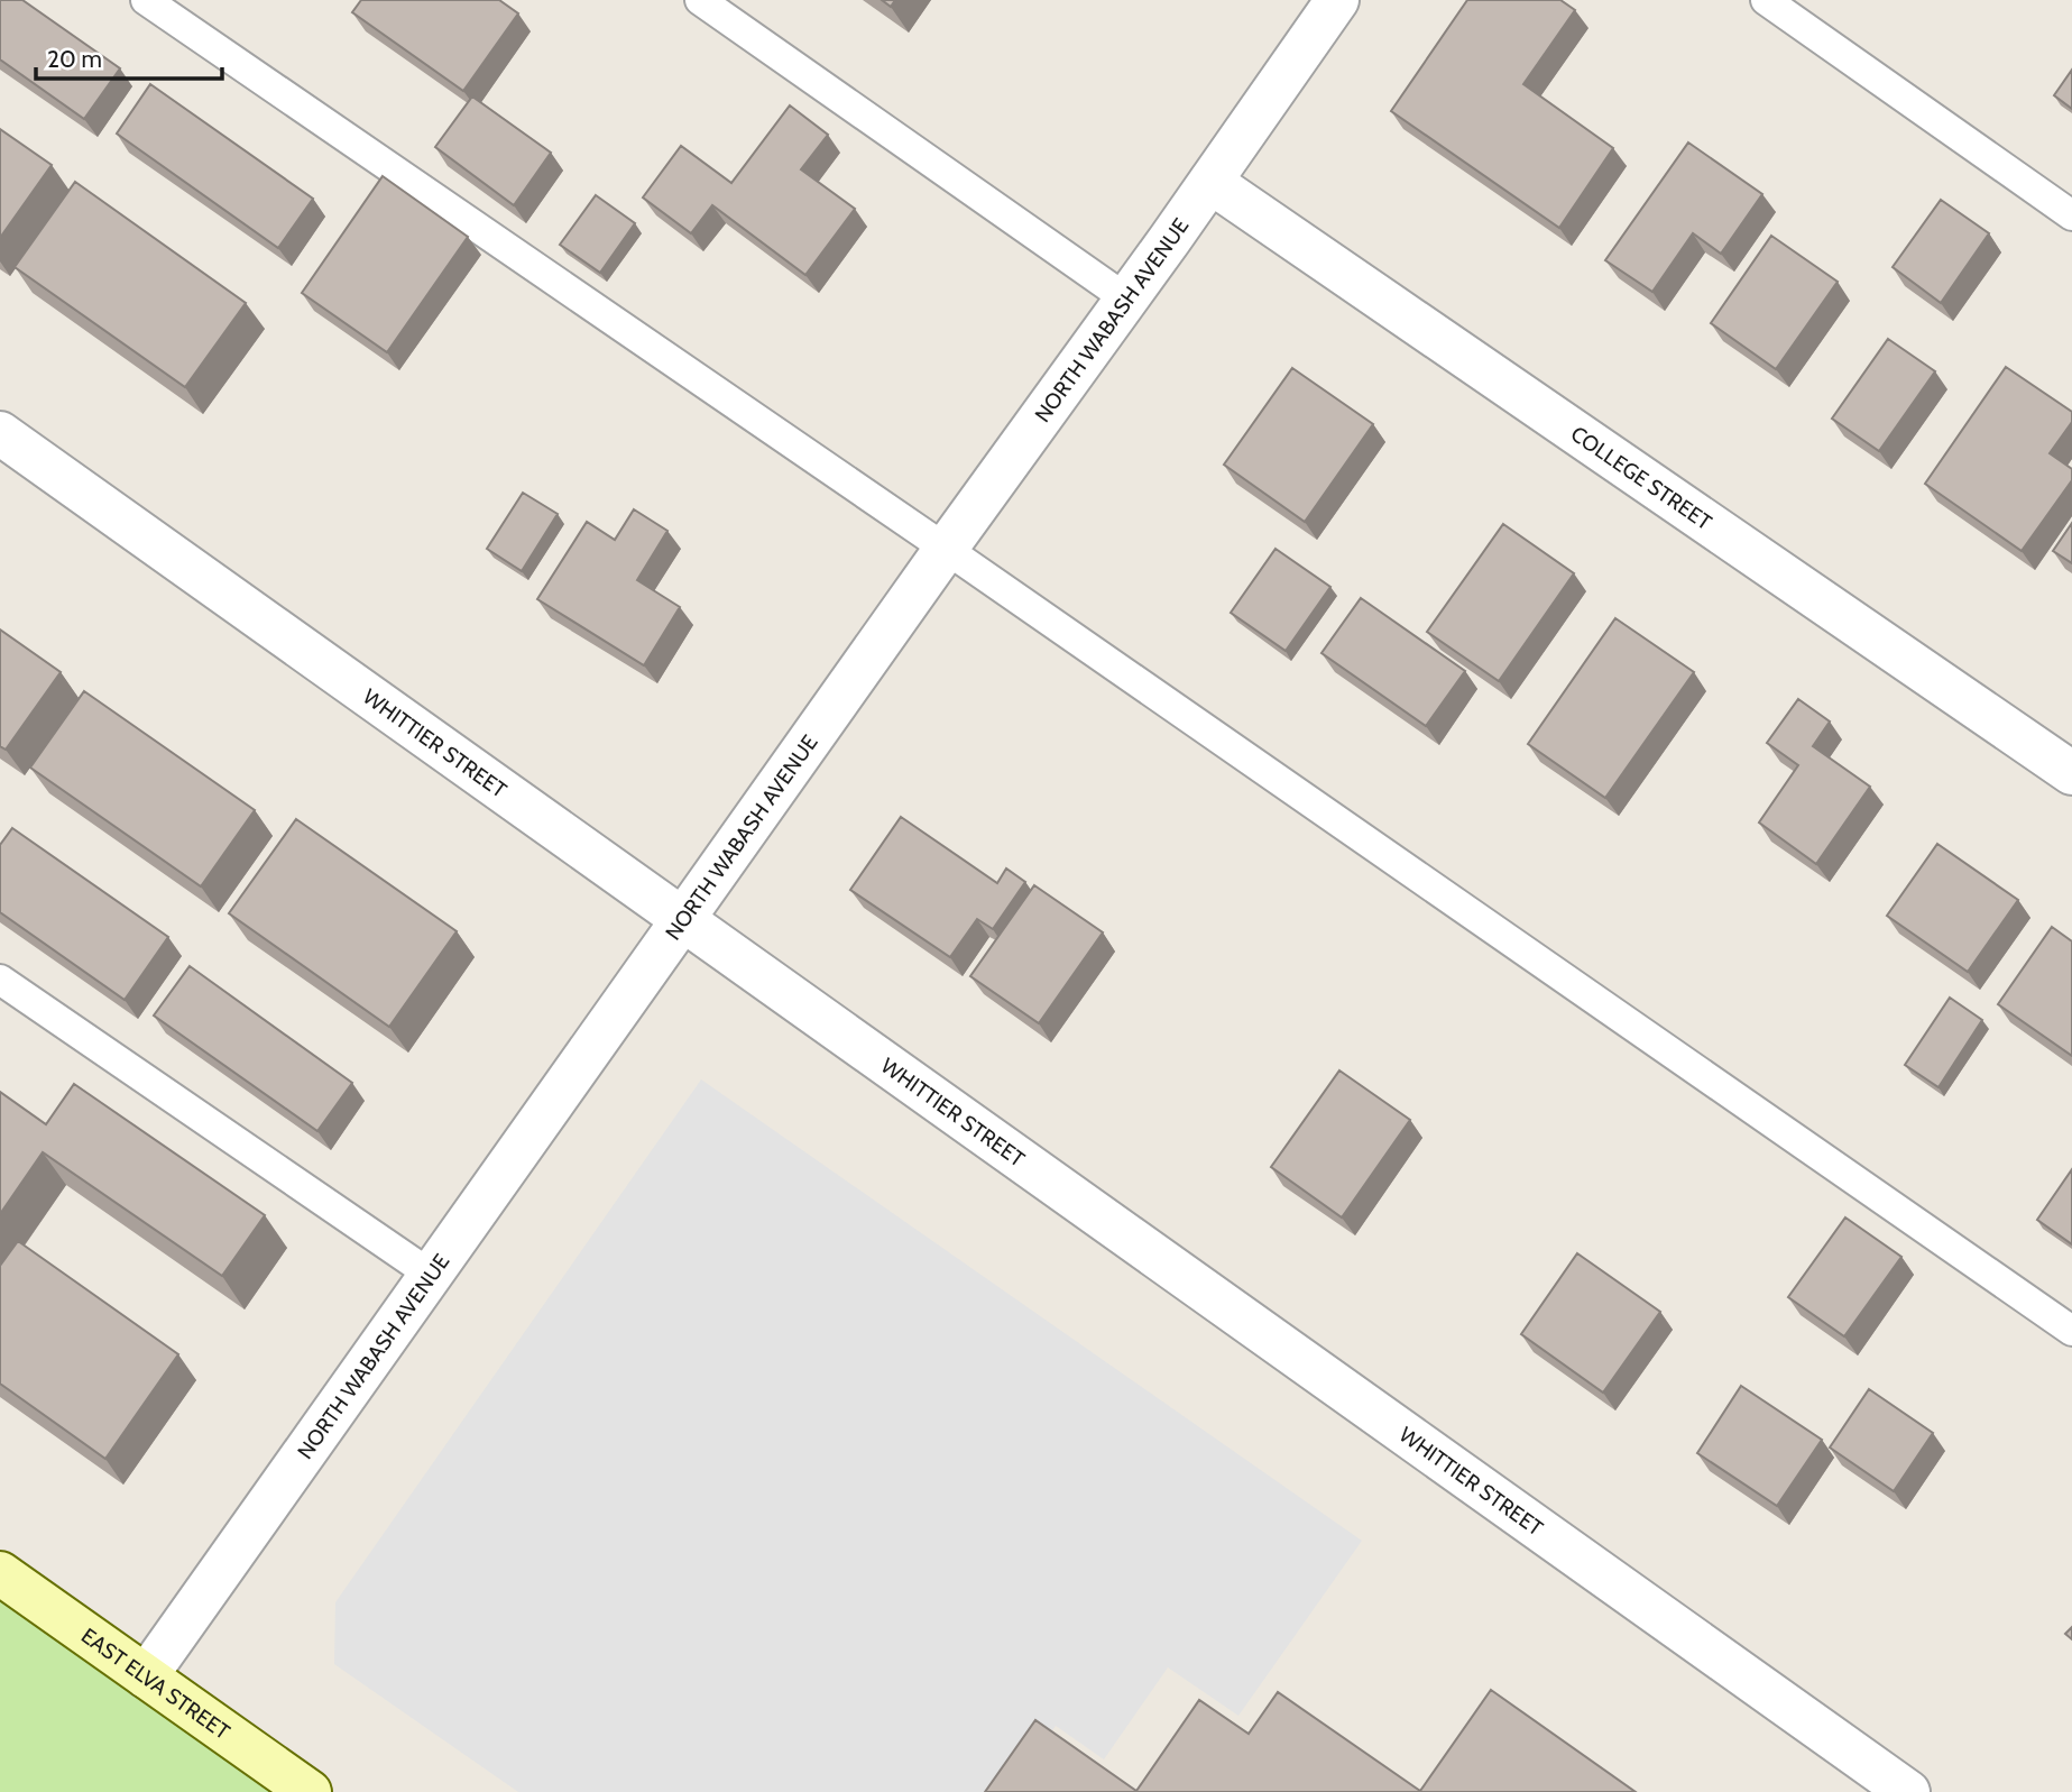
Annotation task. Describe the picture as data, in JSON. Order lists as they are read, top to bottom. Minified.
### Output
{"streets":{"street":["NORTH WABASH AVENUE","COLLEGE STREET","WHITTIER STREET","EAST ELVA STREET"]},"crossings":[["NORTH WABASH AVENUE","COLLEGE STREET"],["NORTH WABASH AVENUE","WHITTIER STREET"],["NORTH WABASH AVENUE","EAST ELVA STREET"]],"scale_bar":"20 m"}
